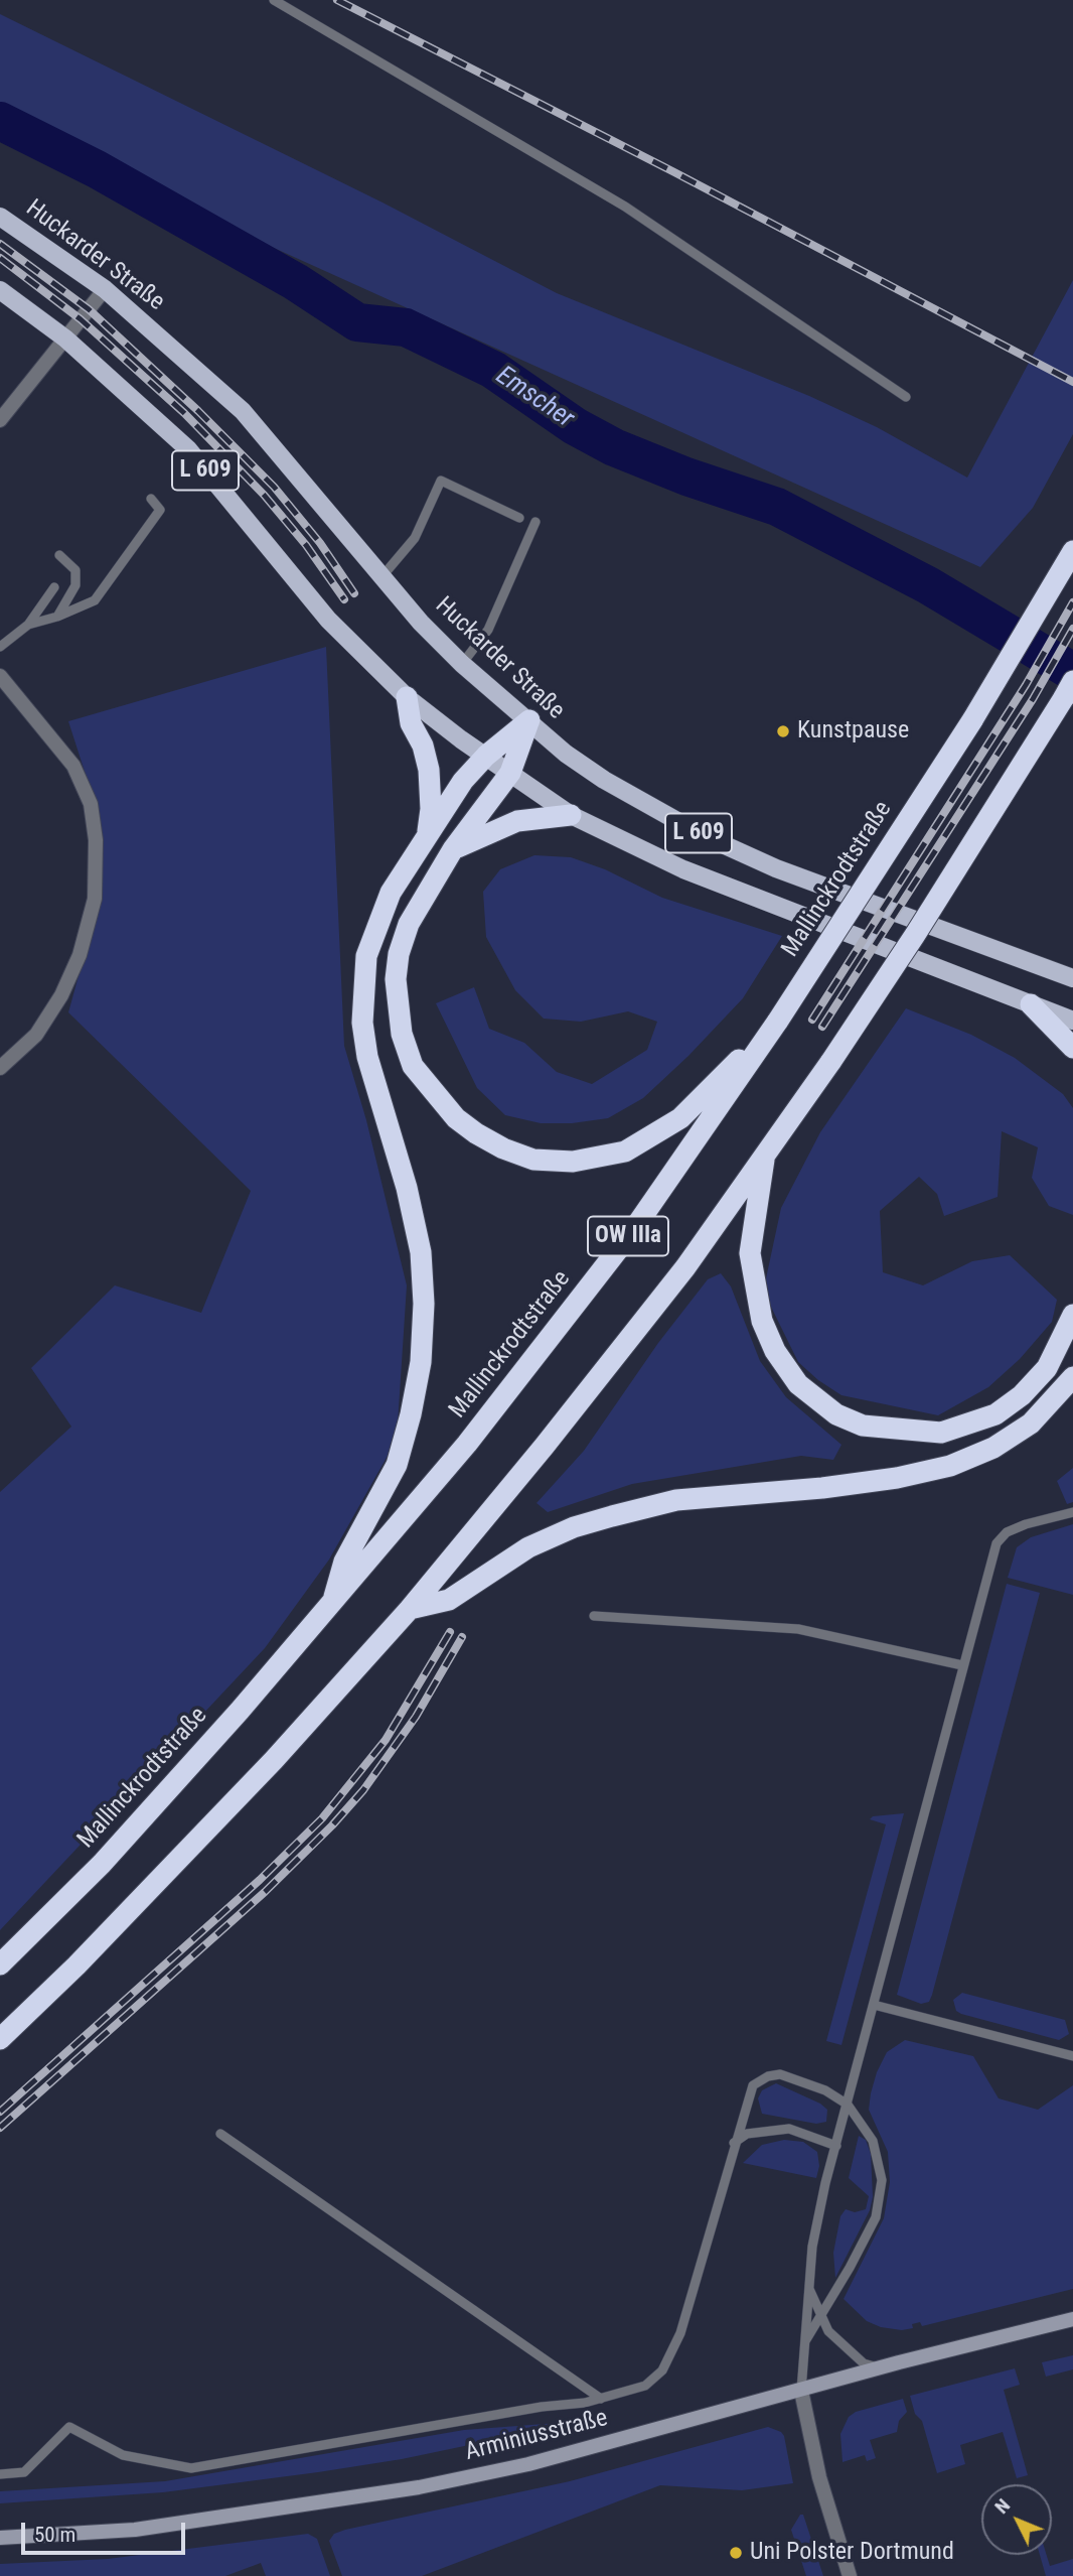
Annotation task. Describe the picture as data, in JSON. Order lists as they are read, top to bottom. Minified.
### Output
{"streets":{"highway":["Mallinckrodtstraße","OW IIIa"],"main road":["Huckarder Straße","L 609"],"street":["Arminiusstraße"]},"water":["Emscher"],"places":["Kunstpause","Uni Polster Dortmund"],"scale_bar":"50 m","north":"top left"}
